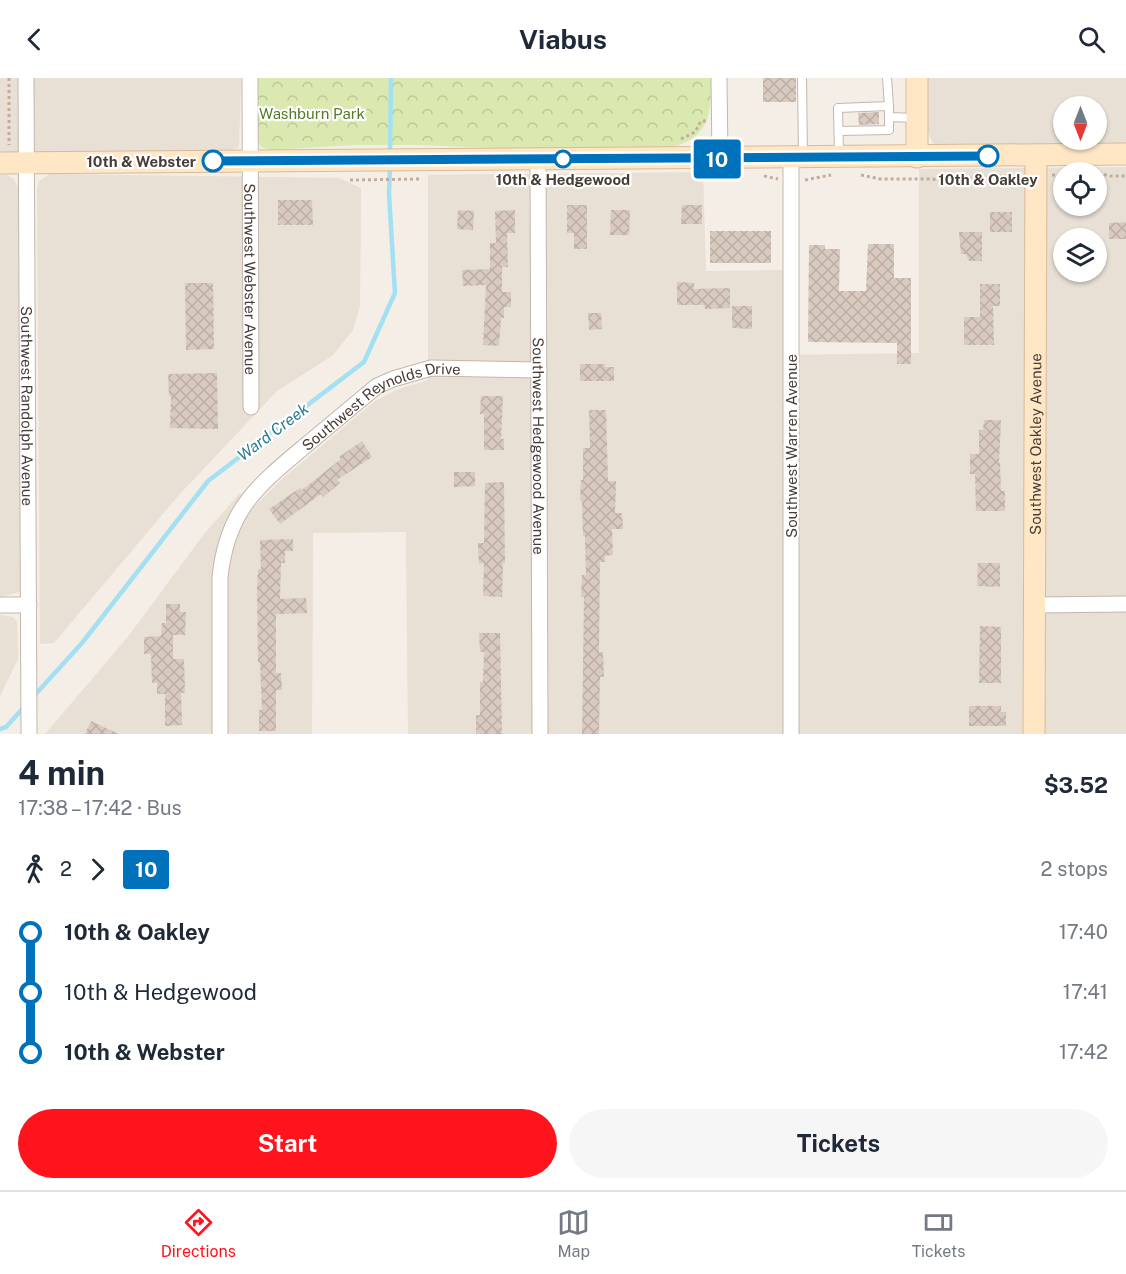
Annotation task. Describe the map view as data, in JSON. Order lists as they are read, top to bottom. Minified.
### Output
{"streets":{"main road":["Southwest Oakley Avenue"],"street":["Southwest Webster Avenue","Southwest Randolph Avenue","Southwest Reynolds Drive","Southwest Warren Avenue","Southwest Hedgewood Avenue"]},"crossings":[["Southwest Reynolds Drive","Southwest Hedgewood Avenue"]],"water":["Ward Creek"],"parks":["Washburn Park"],"places":["10th & Oakley","10th & Hedgewood","10th & Webster"],"lines":["bus line 10"],"north":"bottom","page":{"header":"Viabus","on_map":"10","heading":["4 min","17:38 – 17:42 · Bus","$3.52"],"legs":["2","10","2 stops"],"list":[{"name":"10th & Oakley","value":"17:40"},{"name":"10th & Hedgewood","value":"17:41"},{"name":"10th & Webster","value":"17:42"}],"buttons":["Start","Tickets"],"tabs":["Directions","Map","Tickets"]}}
